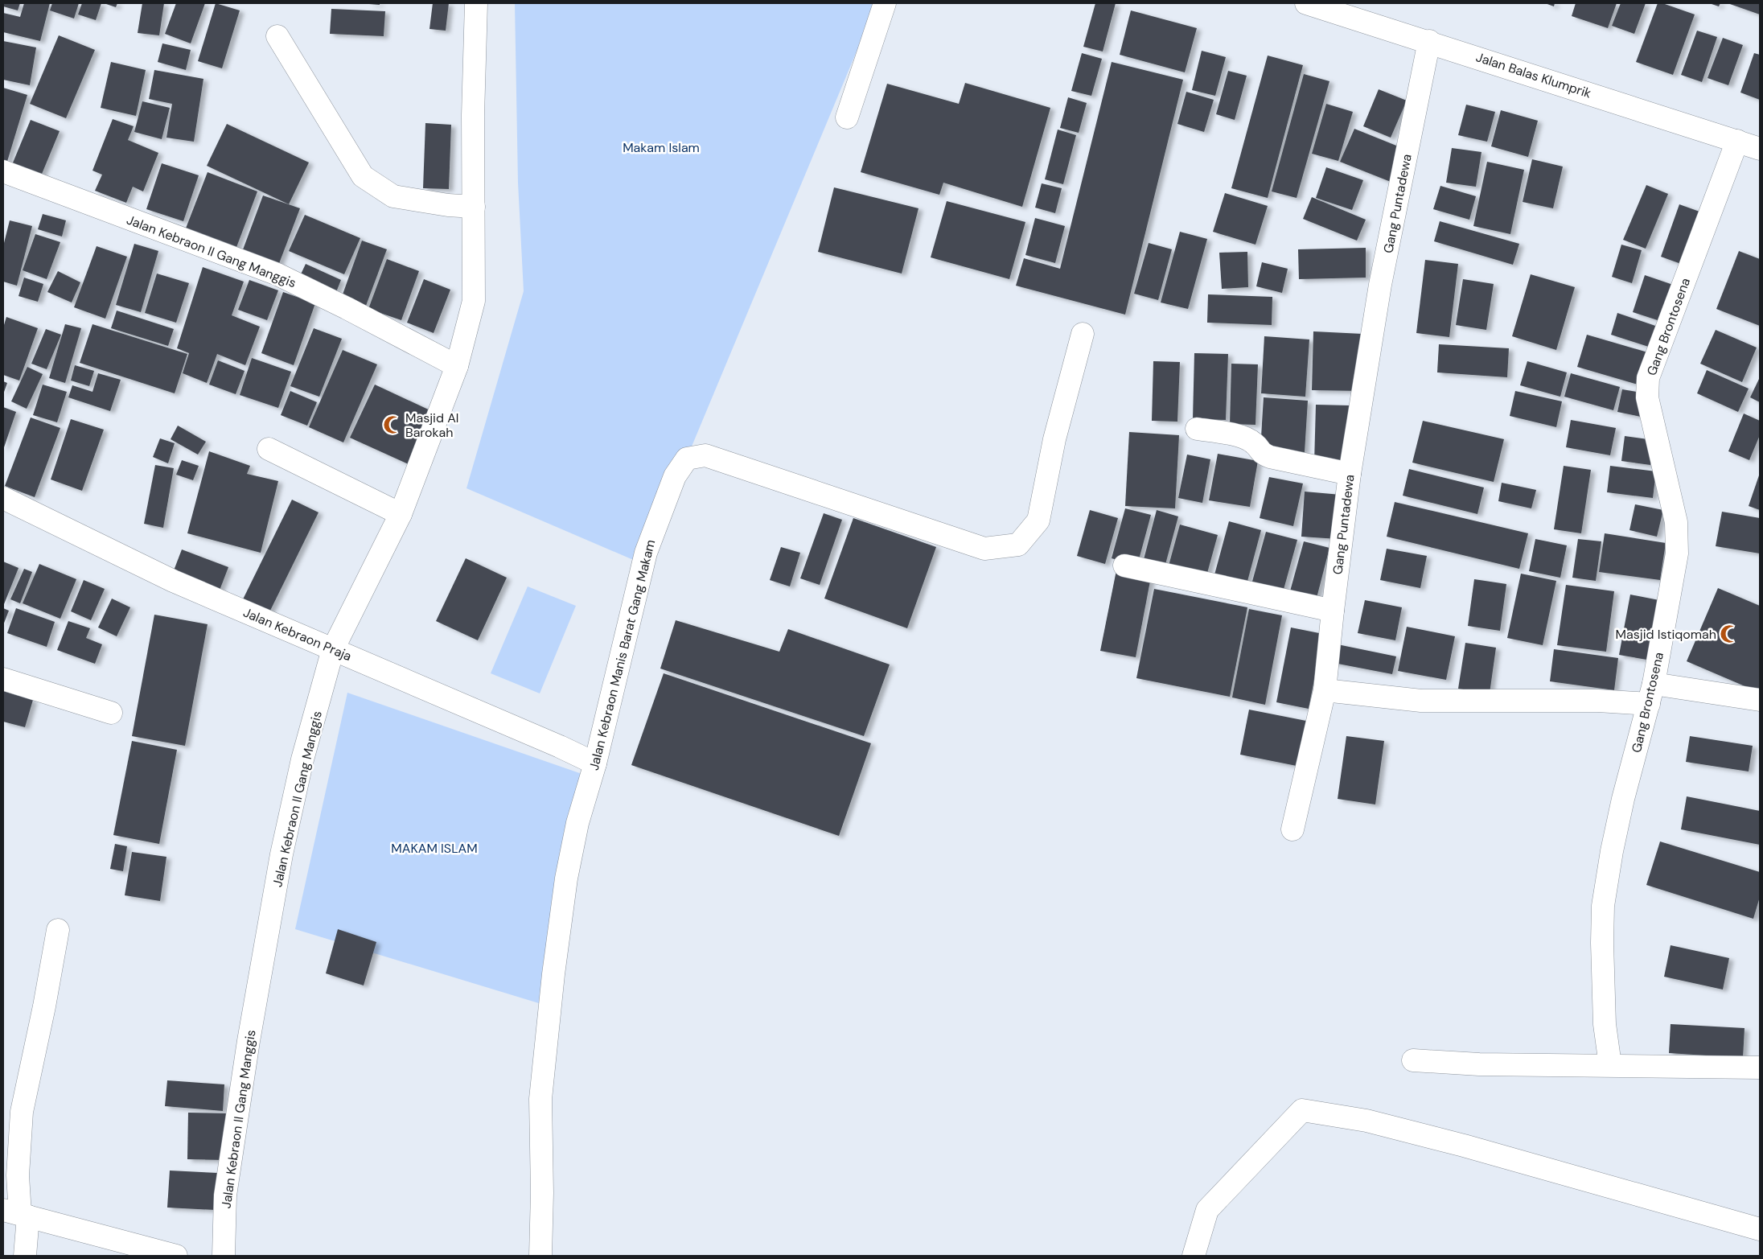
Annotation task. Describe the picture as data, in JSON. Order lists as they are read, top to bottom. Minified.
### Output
{"streets":{"street":["Jalan Balas Klumprik","Gang Puntadewa","Jalan Kebraon II Gang Manggis","Gang Brontosena","Jalan Kebraon Praja","Jalan Kebraon Manis Barat Gang Makam"]},"crossings":[["Jalan Balas Klumprik","Gang Puntadewa"],["Jalan Balas Klumprik","Gang Brontosena"],["Jalan Kebraon II Gang Manggis","Jalan Kebraon Praja"],["Jalan Kebraon Praja","Jalan Kebraon Manis Barat Gang Makam"]],"parks":["Makam Islam","MAKAM ISLAM"],"places":{"mosque":["Masjid Al Barokah","Masjid Istiqomah"]}}
